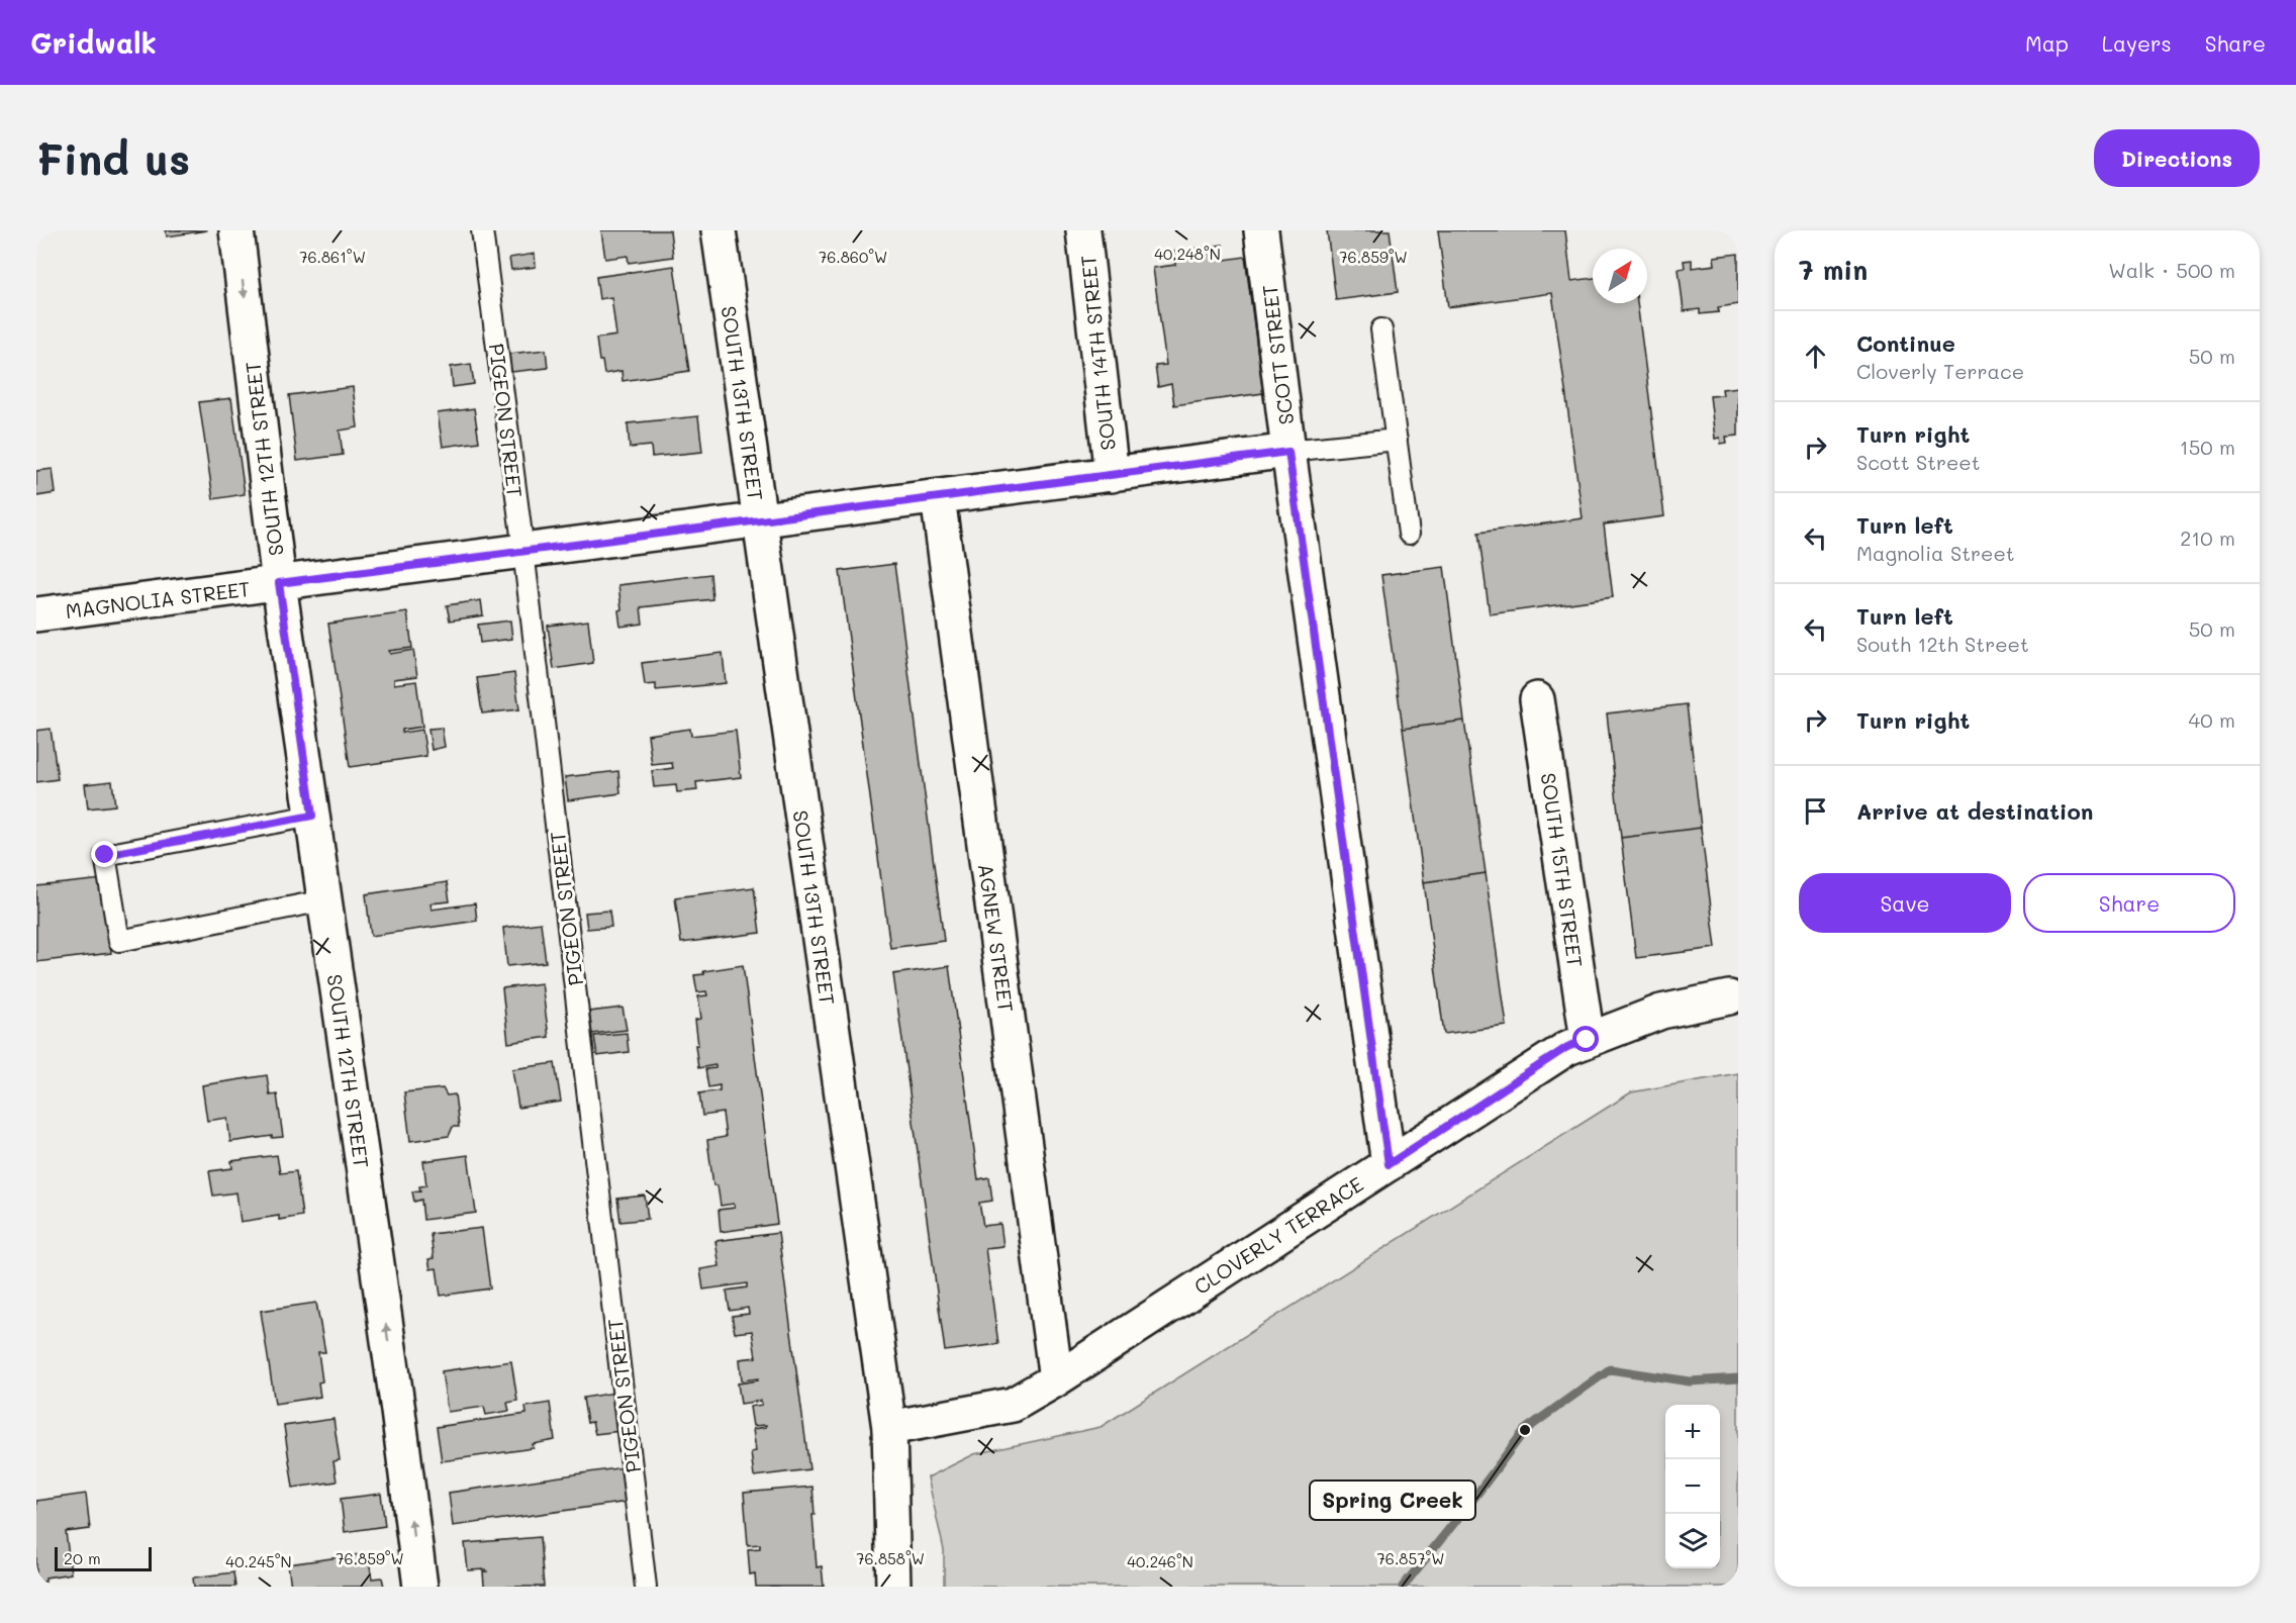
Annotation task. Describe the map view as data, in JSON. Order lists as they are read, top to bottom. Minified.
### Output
{"streets":{"street":["SOUTH 14TH STREET","SCOTT STREET","SOUTH 13TH STREET","SOUTH 12TH STREET","MAGNOLIA STREET","SOUTH 15TH STREET","AGNEW STREET","CLOVERLY TERRACE"],"lane":["PIGEON STREET"]},"crossings":[["SOUTH 14TH STREET","MAGNOLIA STREET"],["SCOTT STREET","MAGNOLIA STREET"],["SCOTT STREET","CLOVERLY TERRACE"],["SOUTH 13TH STREET","MAGNOLIA STREET"],["SOUTH 13TH STREET","CLOVERLY TERRACE"],["PIGEON STREET","MAGNOLIA STREET"],["SOUTH 12TH STREET","MAGNOLIA STREET"],["MAGNOLIA STREET","AGNEW STREET"],["SOUTH 15TH STREET","CLOVERLY TERRACE"],["AGNEW STREET","CLOVERLY TERRACE"]],"places":["Spring Creek"],"scale_bar":"20 m","north":"top right","page":{"header":"Gridwalk","nav":["Map","Layers","Share"],"buttons":["Directions",["Save","Share"]],"title":"Find us","heading":["7 min","Walk · 500 m"],"list":[["Continue","Cloverly Terrace","50 m"],["Turn right","Scott Street","150 m"],["Turn left","Magnolia Street","210 m"],["Turn left","South 12th Street","50 m"],["Turn right","40 m"],"Arrive at destination"],"map_buttons":["+","−"],"scale":"20 m"},"coordinates":["40.248°N","76.861°W","76.860°W","76.859°W","76.858°W","76.857°W","40.245°N","40.246°N"]}
